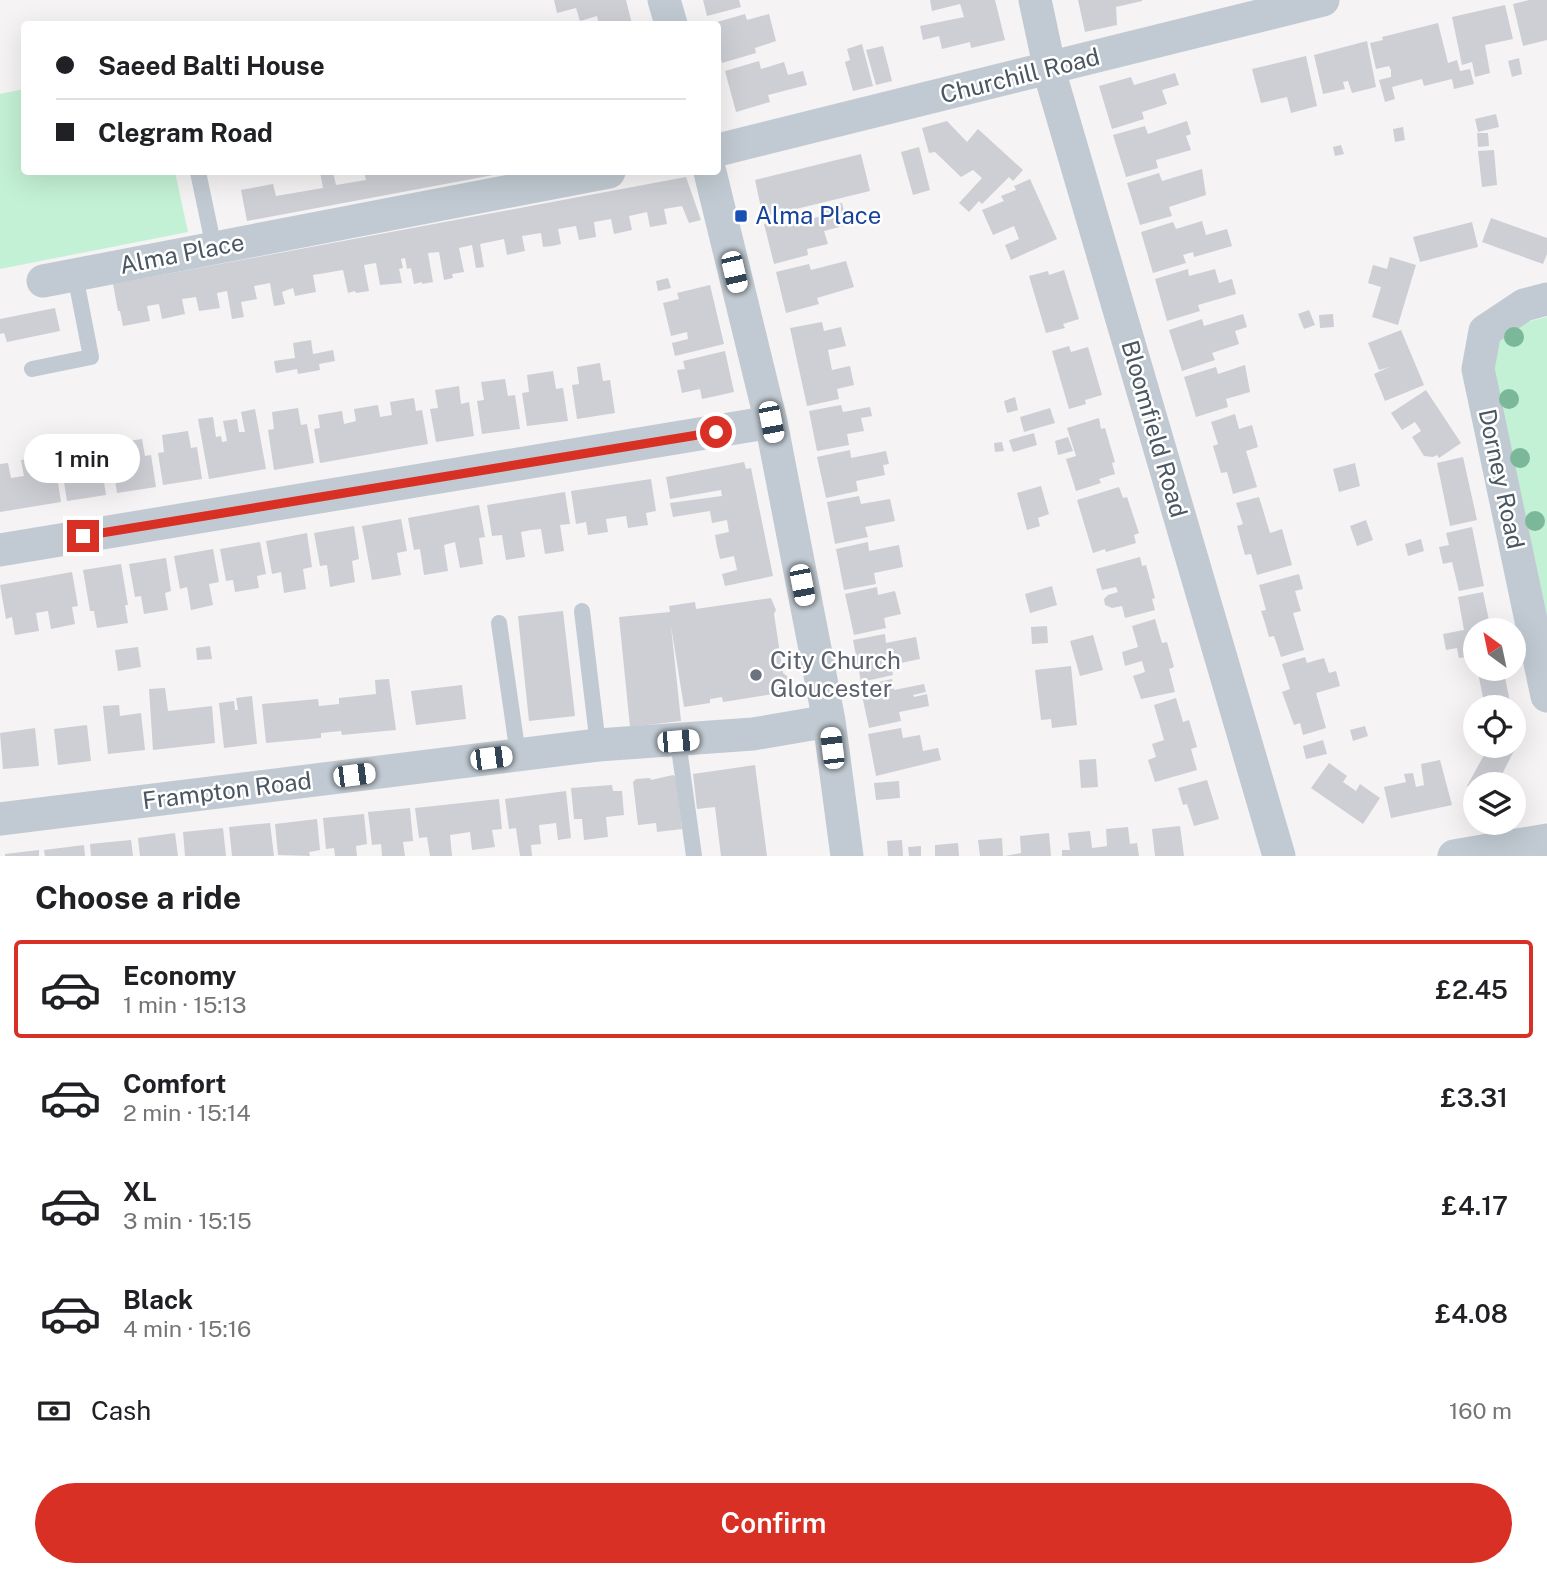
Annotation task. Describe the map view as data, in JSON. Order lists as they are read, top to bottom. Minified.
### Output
{"streets":{"street":["Churchill Road","Alma Place","Bloomfield Road","Dorney Road","Frampton Road"]},"crossings":[["Churchill Road","Bloomfield Road"]],"places":{"transit":["Alma Place"],"other":["City Church Gloucester"]},"north":"top left","page":{"banner":["Saeed Balti House","Clegram Road"],"bubble":"1 min","heading":"Choose a ride","list":[{"name":"Economy","note":"1 min · 15:13","value":"£2.45"},{"name":"Comfort","note":"2 min · 15:14","value":"£3.31"},{"name":"XL","note":"3 min · 15:15","value":"£4.17"},{"name":"Black","note":"4 min · 15:16","value":"£4.08"}],"pay":["Cash","160 m"],"buttons":"Confirm"}}
